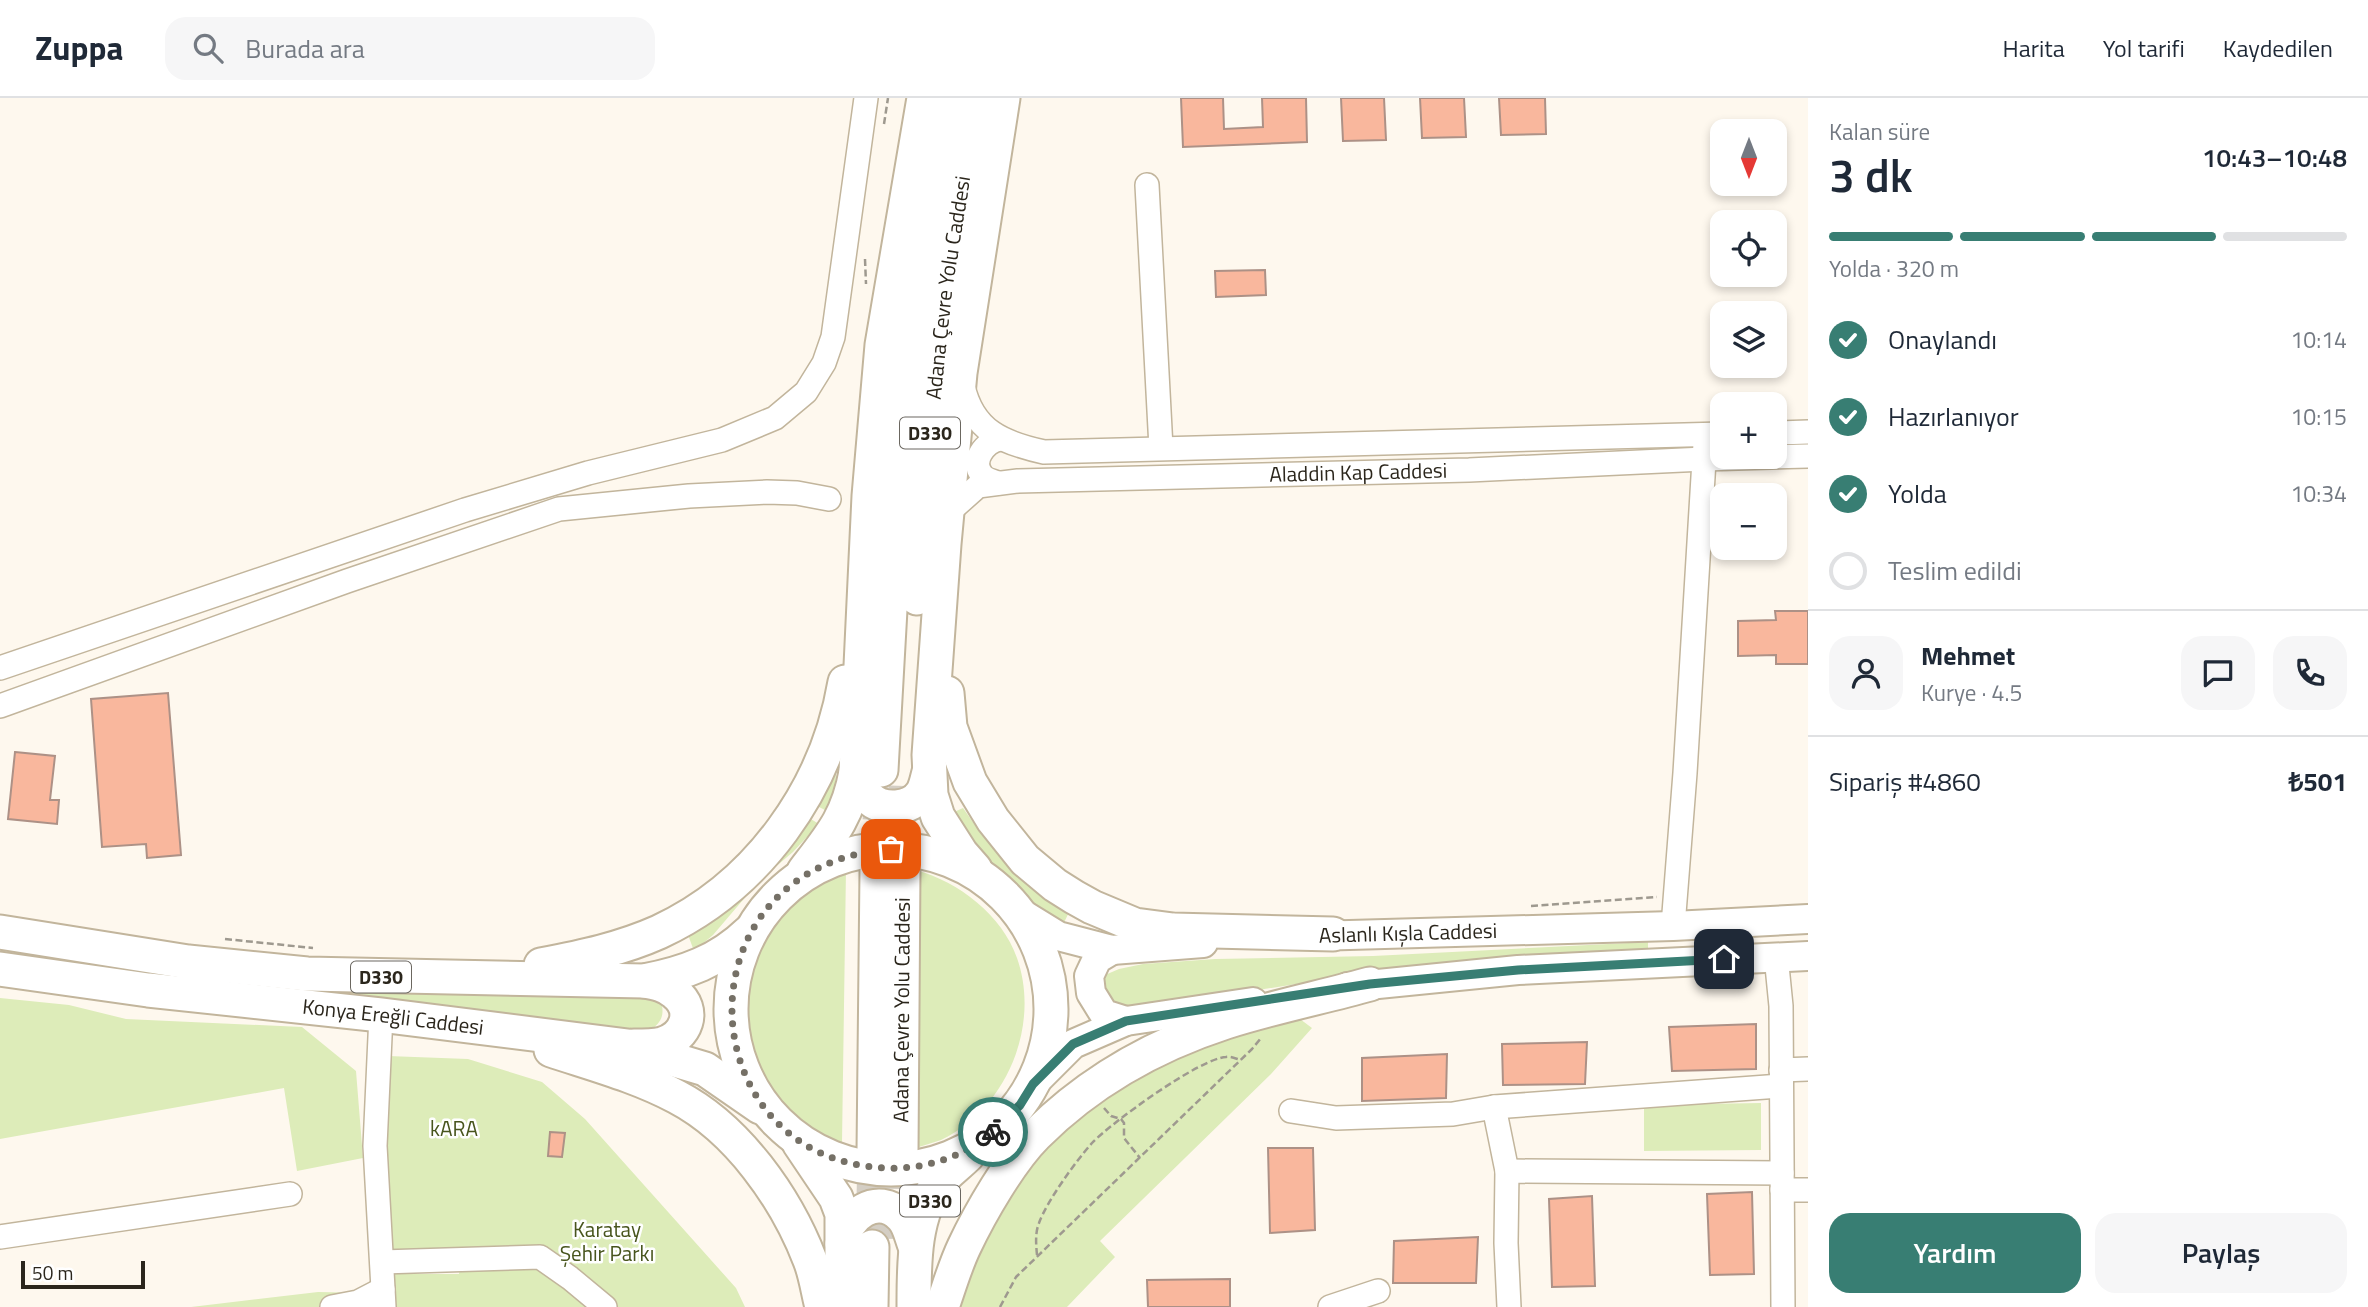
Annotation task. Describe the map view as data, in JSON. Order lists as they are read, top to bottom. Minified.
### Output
{"streets":{"highway":["Adana Çevre Yolu Caddesi","D330","Konya Ereğli Caddesi"],"main road":["Aslanlı Kışla Caddesi"],"street":["Aladdin Kap Caddesi"]},"crossings":[["D330","Konya Ereğli Caddesi"]],"parks":["kARA","Karatay Şehir Parkı"],"scale_bar":"50 m","north":"bottom","page":{"header":"Zuppa","search":"Burada ara","nav":["Harita","Yol tarifi","Kaydedilen"],"heading":["3 dk","Kalan süre","10:43–10:48"],"panel":["Mehmet","Kurye · 4.5","Sipariş #4860","₺501"],"map_buttons":["+","−"],"bar":"Yolda · 320 m","list":[["Onaylandı","10:14"],["Hazırlanıyor","10:15"],["Yolda","10:34"],"Teslim edildi"],"buttons":["Yardım","Paylaş"],"scale":"50 m"}}
